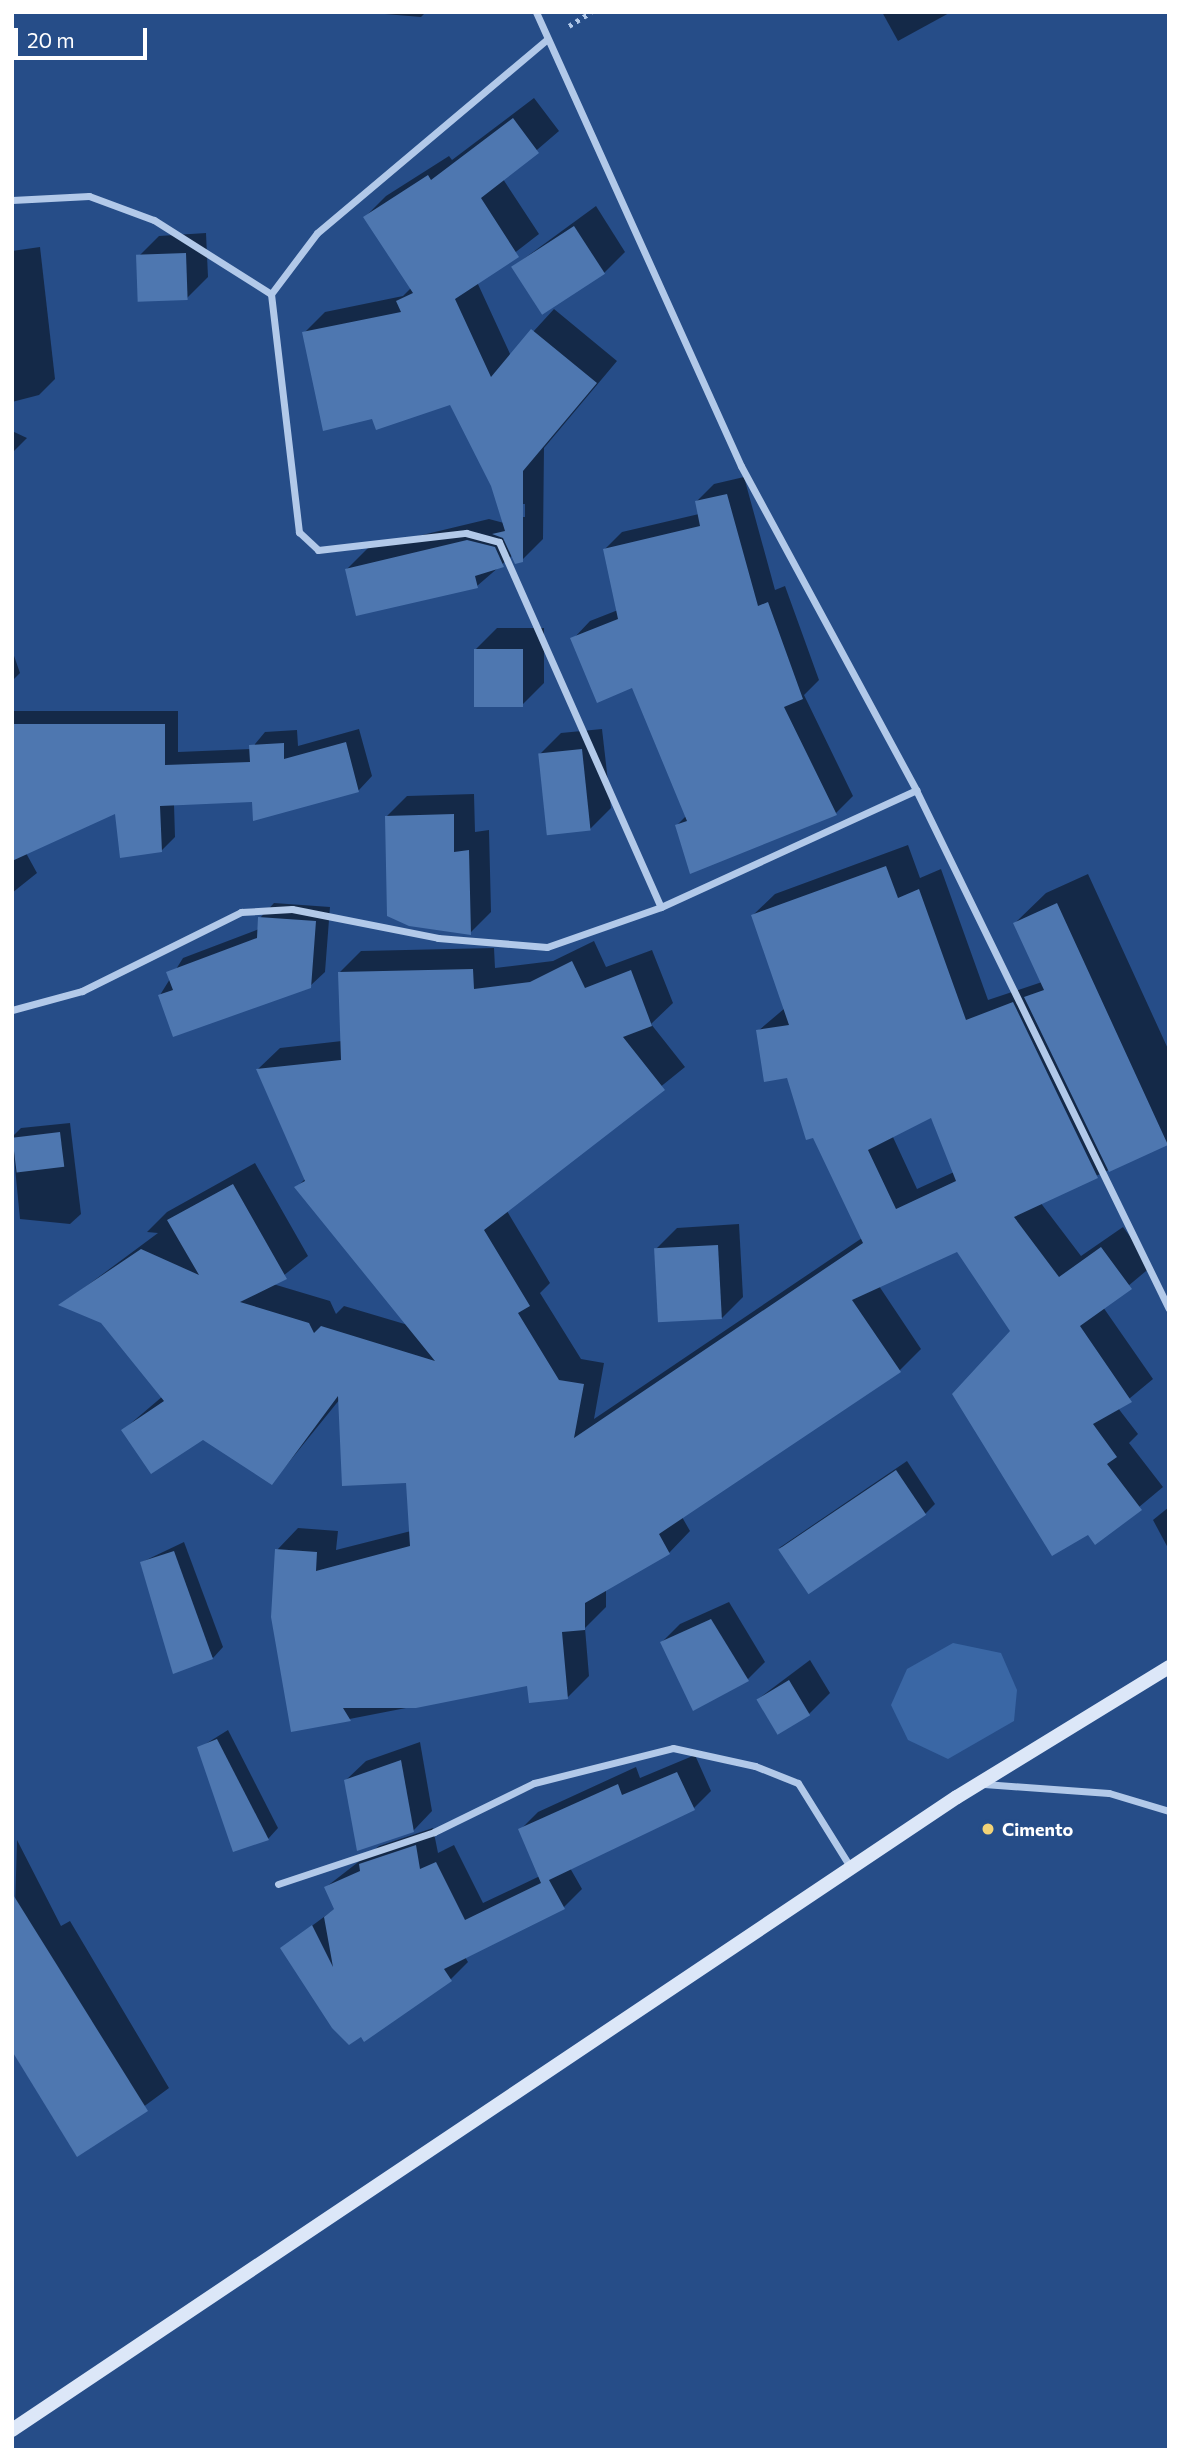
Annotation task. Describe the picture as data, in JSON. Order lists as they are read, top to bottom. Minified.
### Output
{"places":["Cimento"],"scale_bar":"20 m"}
